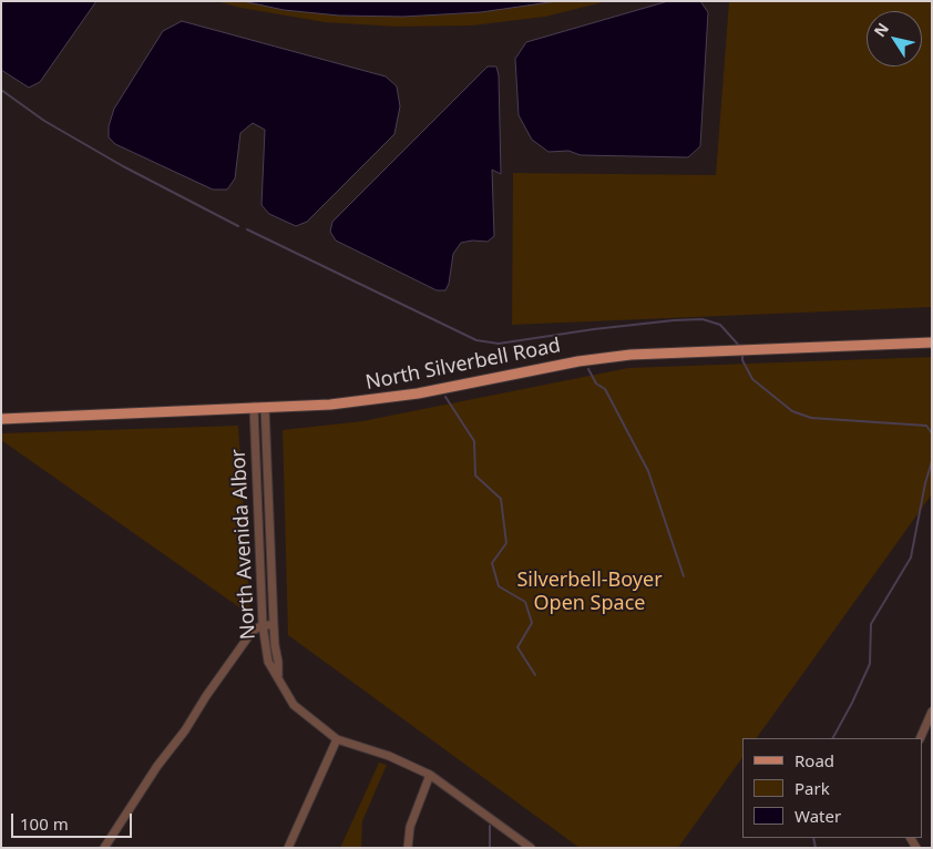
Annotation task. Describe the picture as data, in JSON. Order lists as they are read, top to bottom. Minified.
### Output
{"streets":{"main road":["North Silverbell Road"],"street":["North Avenida Albor"]},"crossings":[["North Silverbell Road","North Avenida Albor"]],"parks":["Silverbell-Boyer Open Space"],"legend":["Road","Park","Water"],"scale_bar":"100 m","north":"top left"}
